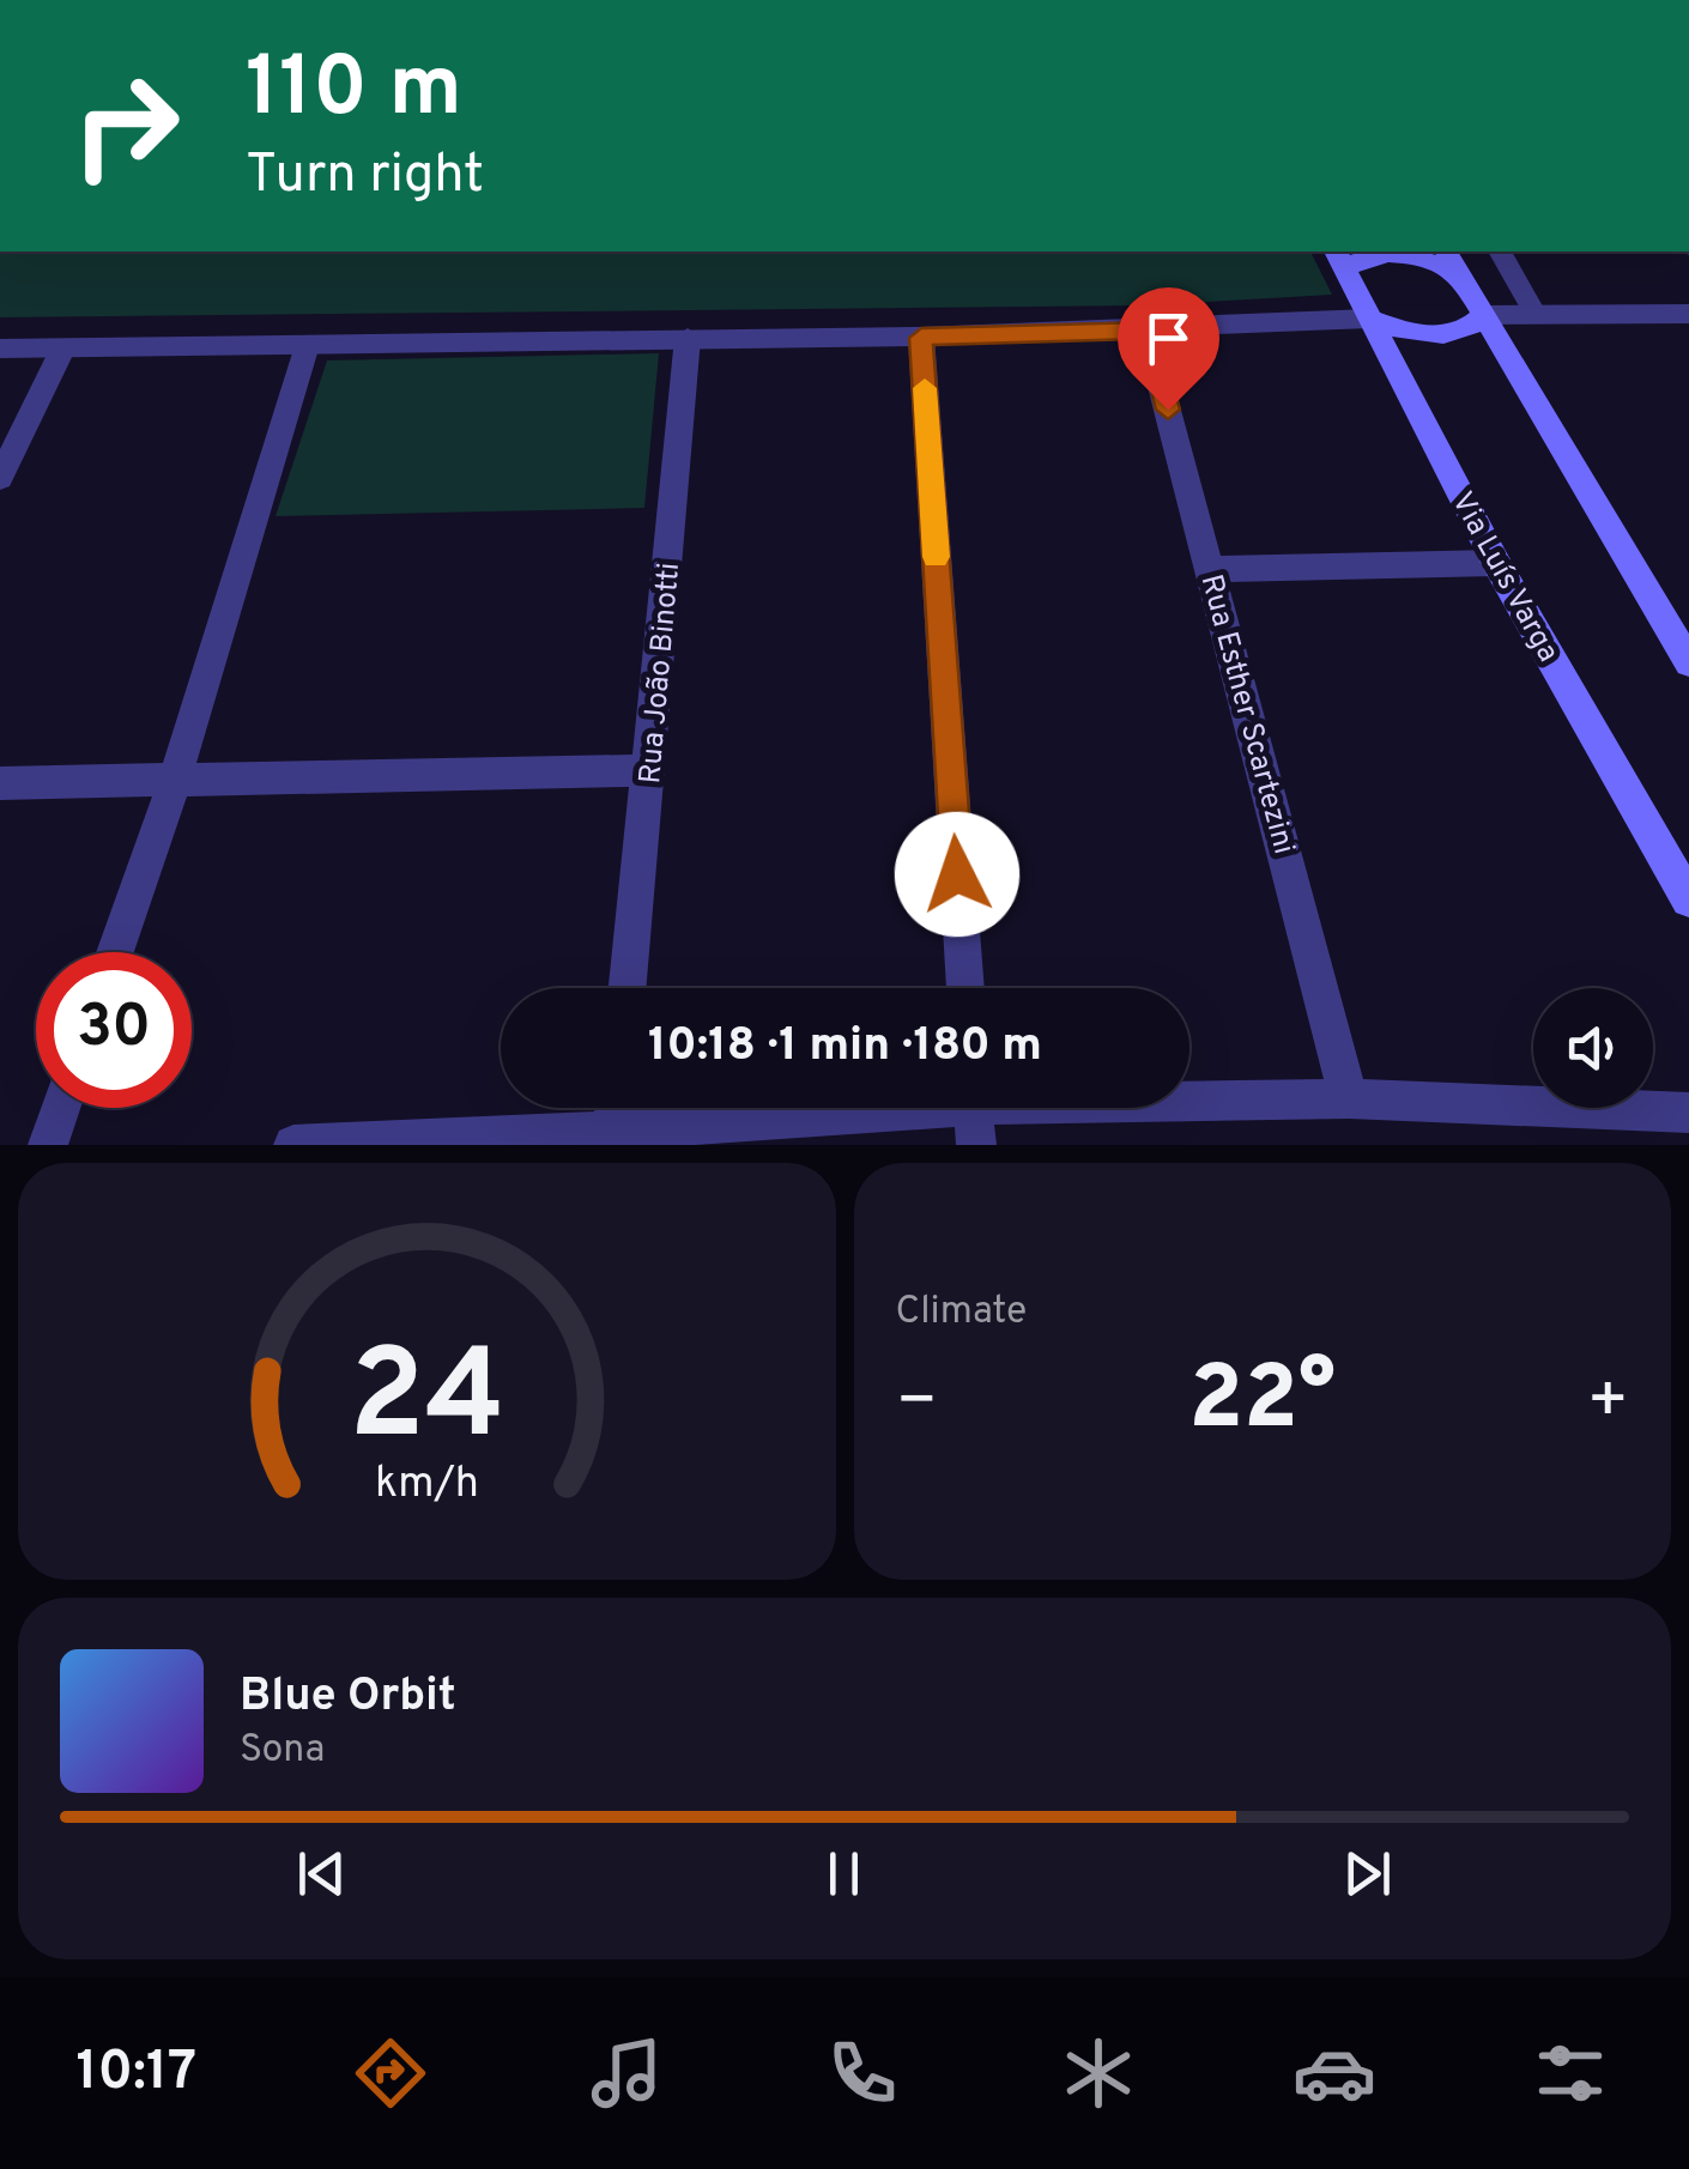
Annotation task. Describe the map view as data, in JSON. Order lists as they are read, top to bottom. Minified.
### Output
{"streets":{"main road":["Via Luís Varga"],"street":["Rua João Binotti","Rua Esther Scartezini"]},"page":{"turn":["110 m","Turn right"],"limit":"30","trip":"10:18 · 1 min · 180 m","tile":"Climate","heat":["−","22°","+"],"song":["Blue Orbit","Sona"],"tabs":"10:17","gauge":["24","km/h"]}}
